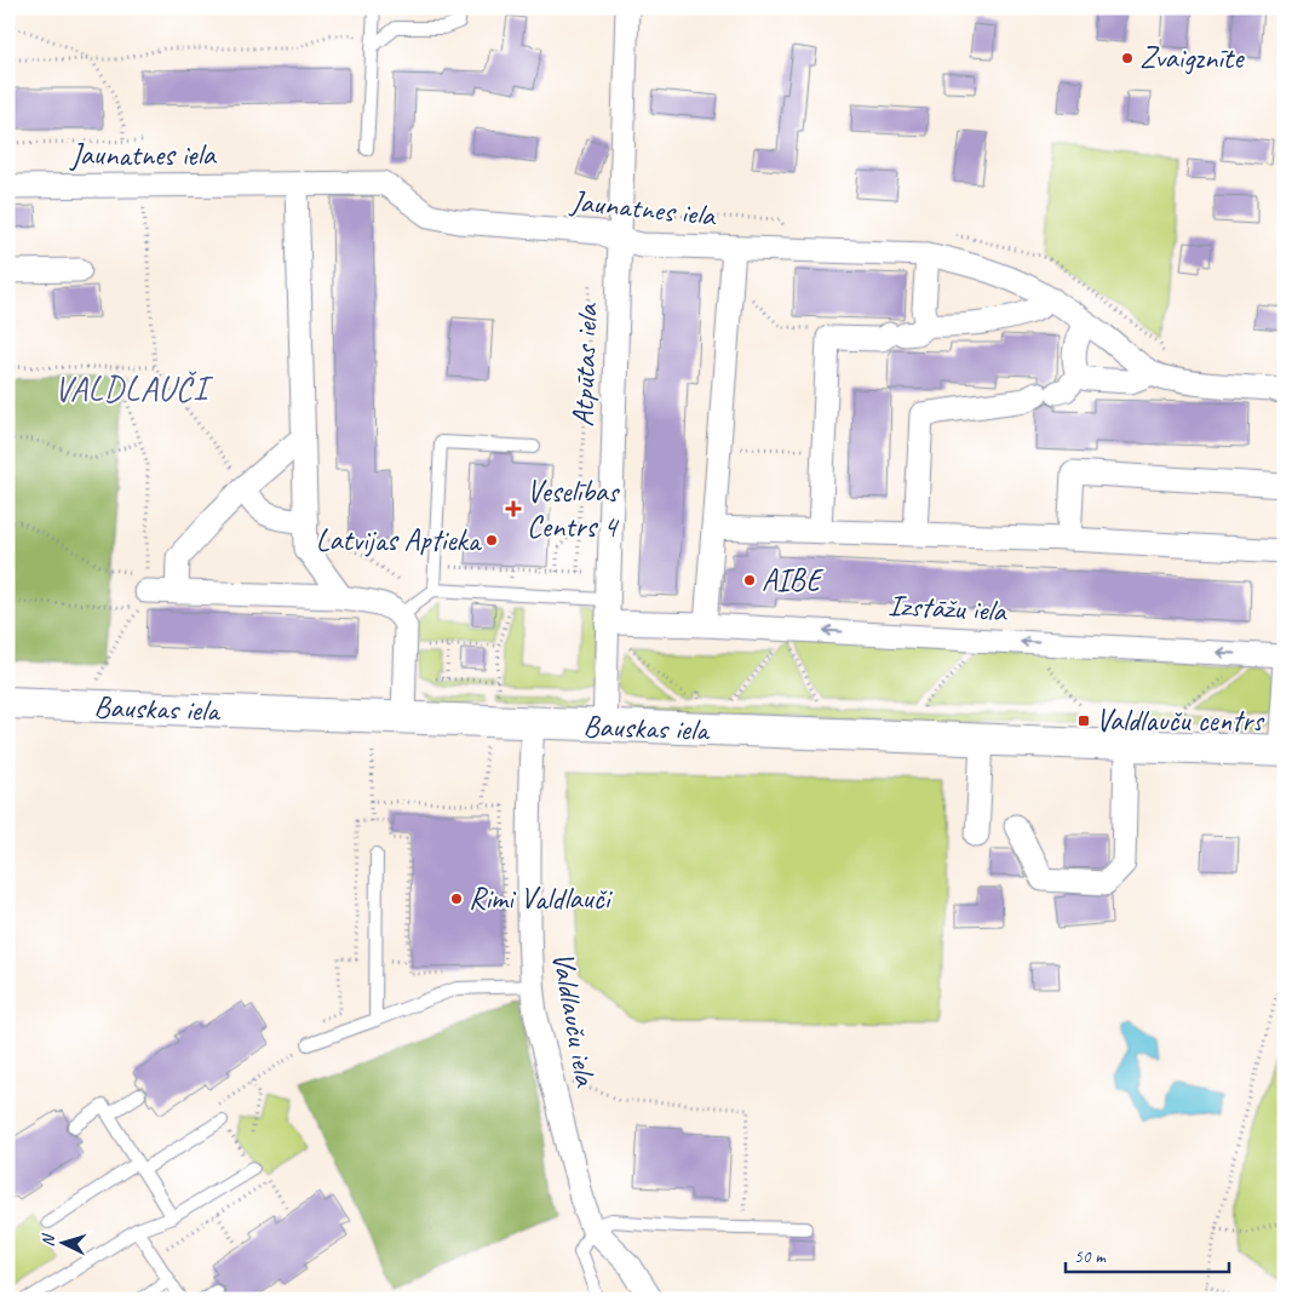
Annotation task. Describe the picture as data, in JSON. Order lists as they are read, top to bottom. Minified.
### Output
{"streets":{"main road":["Bauskas iela"],"street":["Jaunatnes iela","Atpūtas iela","Izstāžu iela","Valdlauču iela"]},"crossings":[["Jaunatnes iela","Atpūtas iela"],["Atpūtas iela","Izstāžu iela"],["Atpūtas iela","Bauskas iela"],["Bauskas iela","Valdlauču iela"]],"districts":["VALDLAUČI"],"places":{"other":["Zvaigznīte","Latvijas Aptieka","AIBE","Rimi Valdlauči"],"health":["Veselības Centrs 4"],"transit":["Valdlauču centrs"]},"scale_bar":"50 m","north":"left"}
